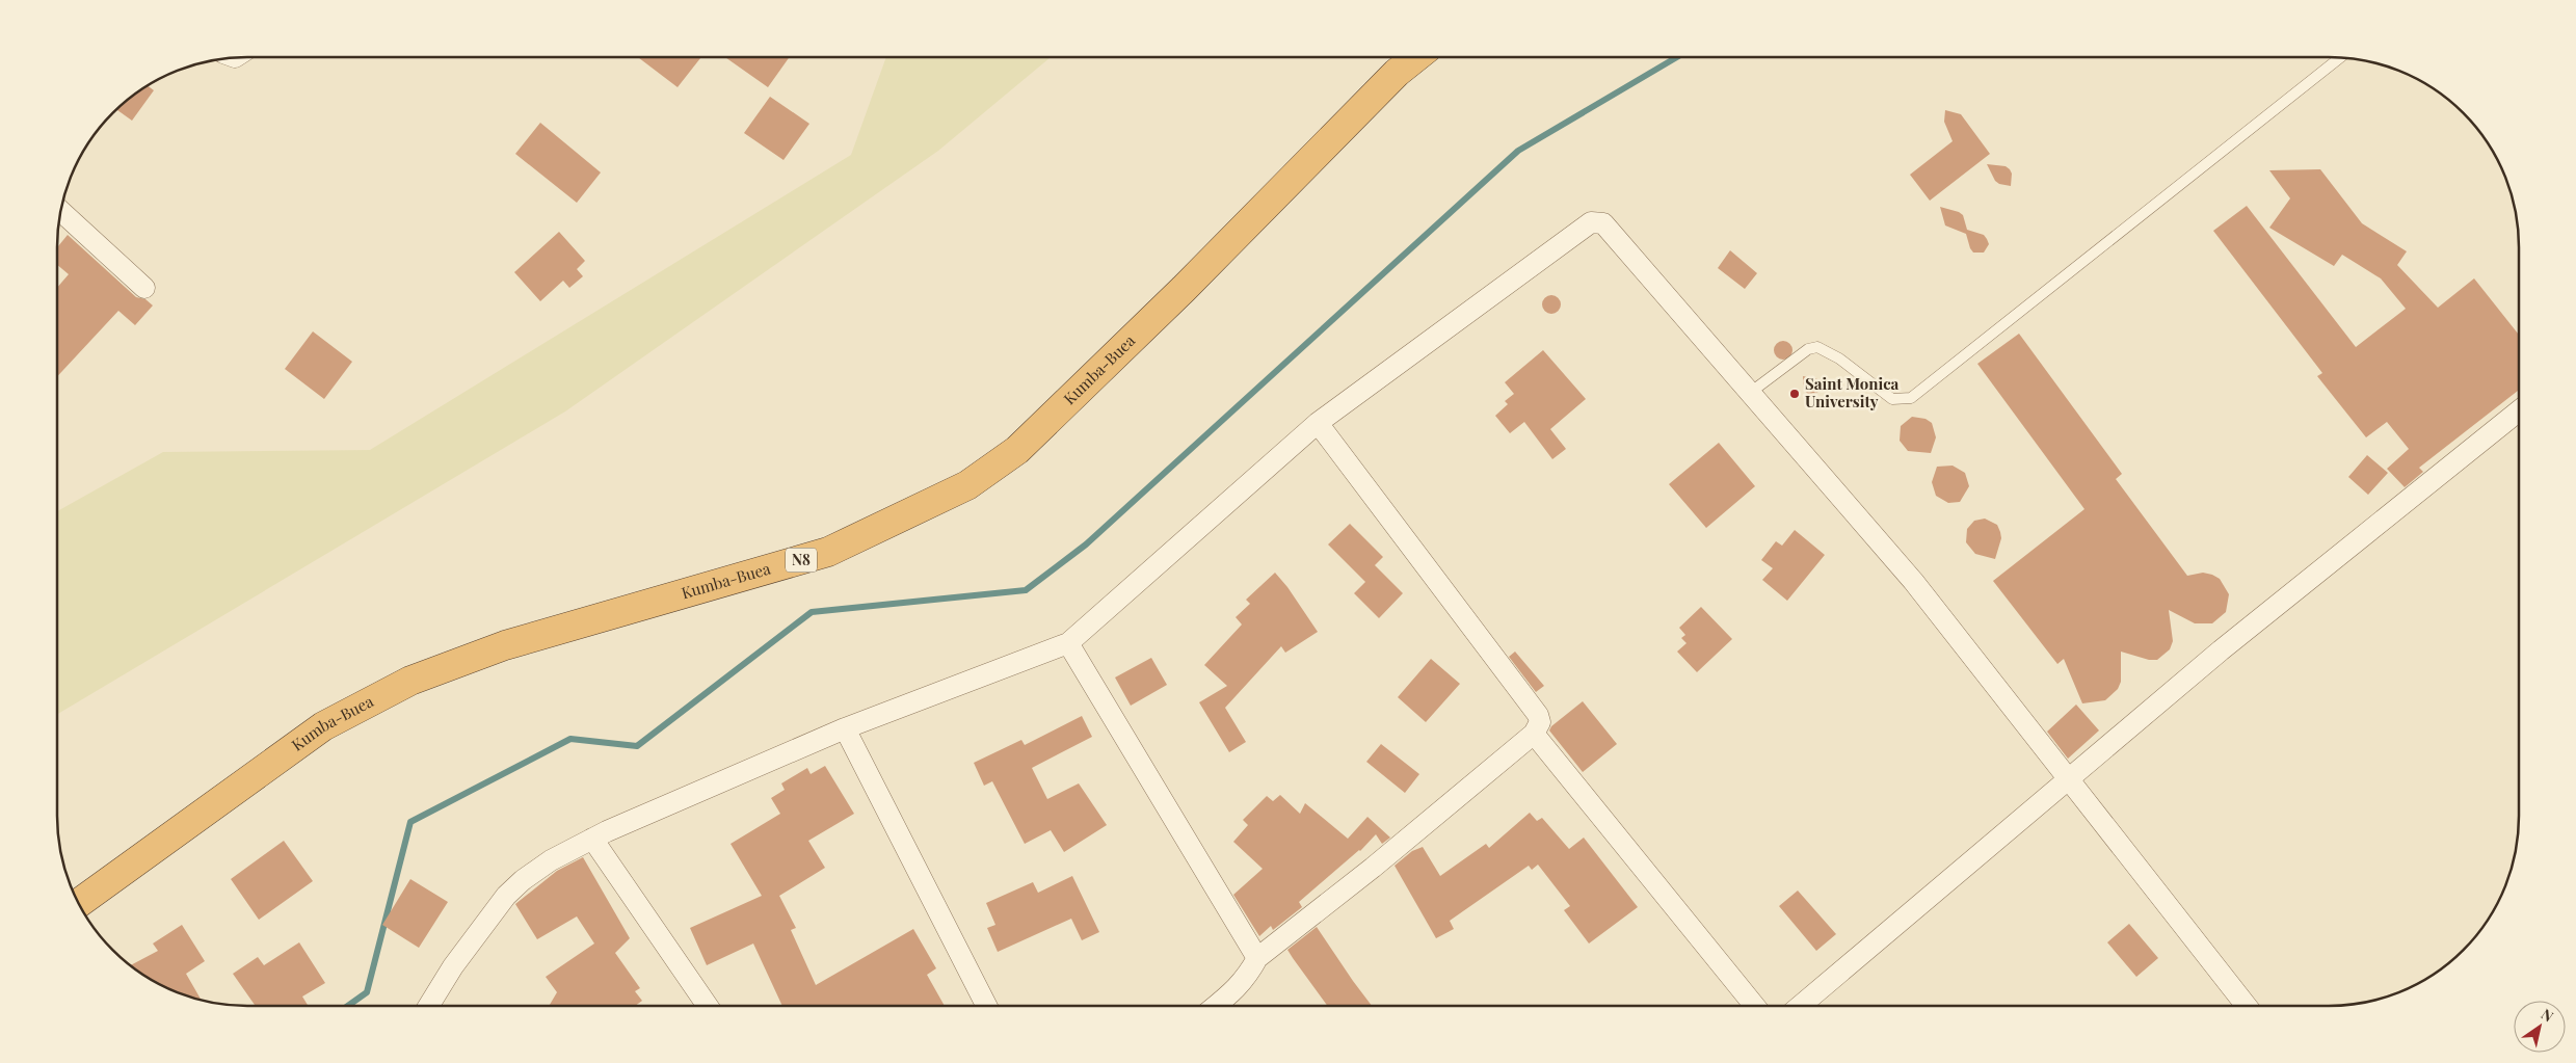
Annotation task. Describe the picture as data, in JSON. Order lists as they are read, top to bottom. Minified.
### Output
{"streets":{"highway":["Kumba-Buea","N8"]},"places":["Saint Monica University"],"north":"top right"}
